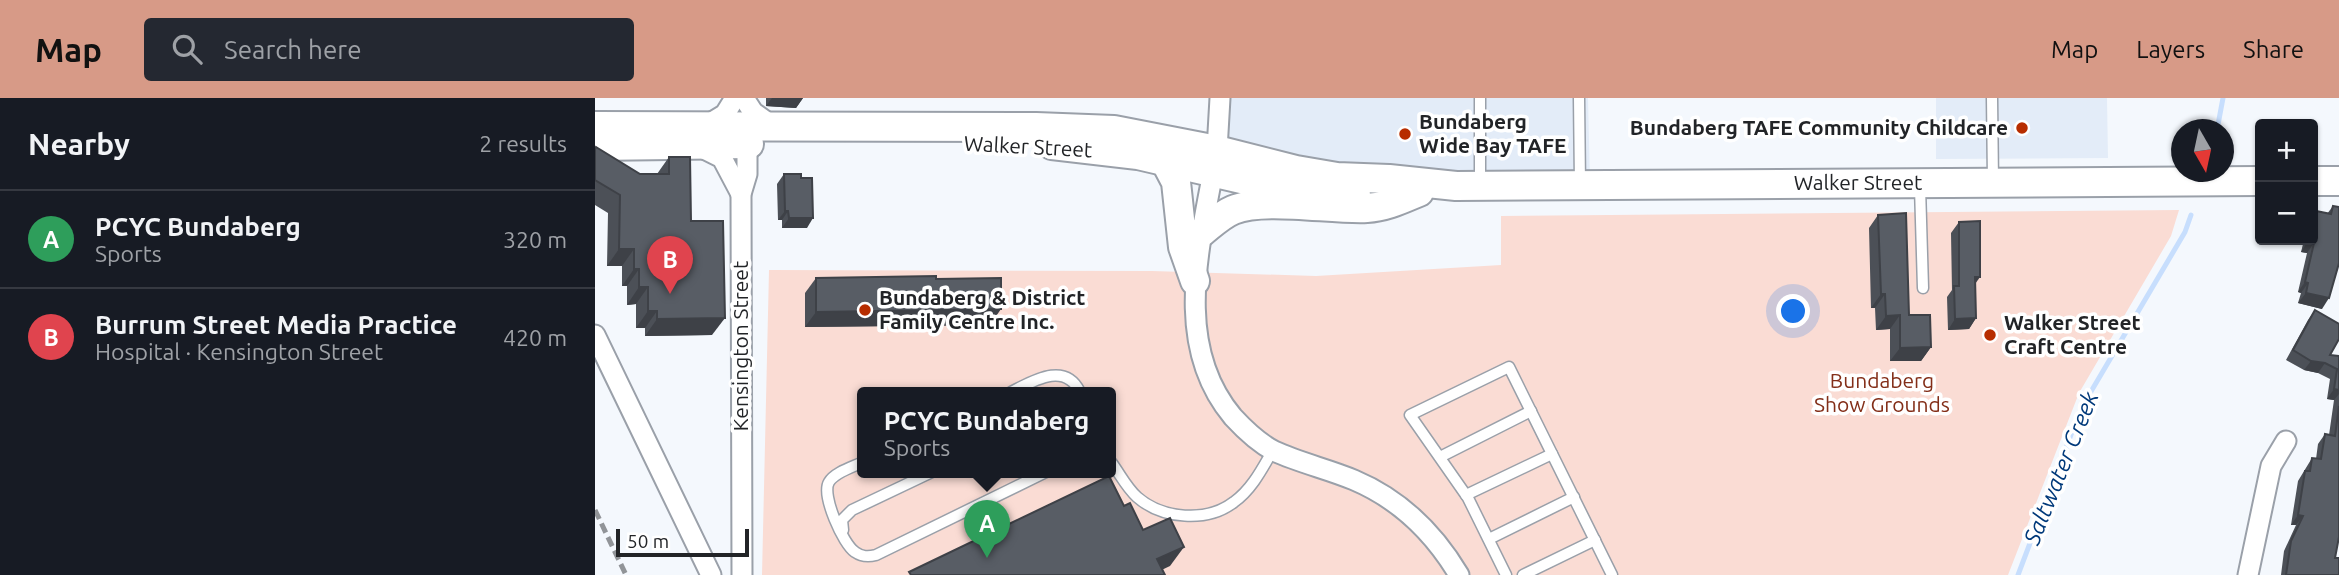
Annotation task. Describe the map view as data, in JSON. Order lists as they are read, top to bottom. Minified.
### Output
{"streets":{"main road":["Walker Street"],"street":["Kensington Street"]},"crossings":[["Walker Street","Kensington Street"]],"water":["Saltwater Creek"],"parks":["Bundaberg Show Grounds"],"places":["Bundaberg TAFE Community Childcare","Bundaberg Wide Bay TAFE","Bundaberg & District Family Centre Inc.","Walker Street Craft Centre"],"scale_bar":"50 m","north":"bottom","page":{"header":"Map","search":"Search here","nav":["Map","Layers","Share"],"heading":["Nearby","2 results"],"map_buttons":["+","−"],"list":[{"mark":"A","name":"PCYC Bundaberg","note":"Sports","value":"320 m"},{"mark":"B","name":"Burrum Street Media Practice","note":"Hospital · Kensington Street","value":"420 m"}],"pins":["B","A"],"popup":["PCYC Bundaberg","Sports"],"scale":"50 m"}}
